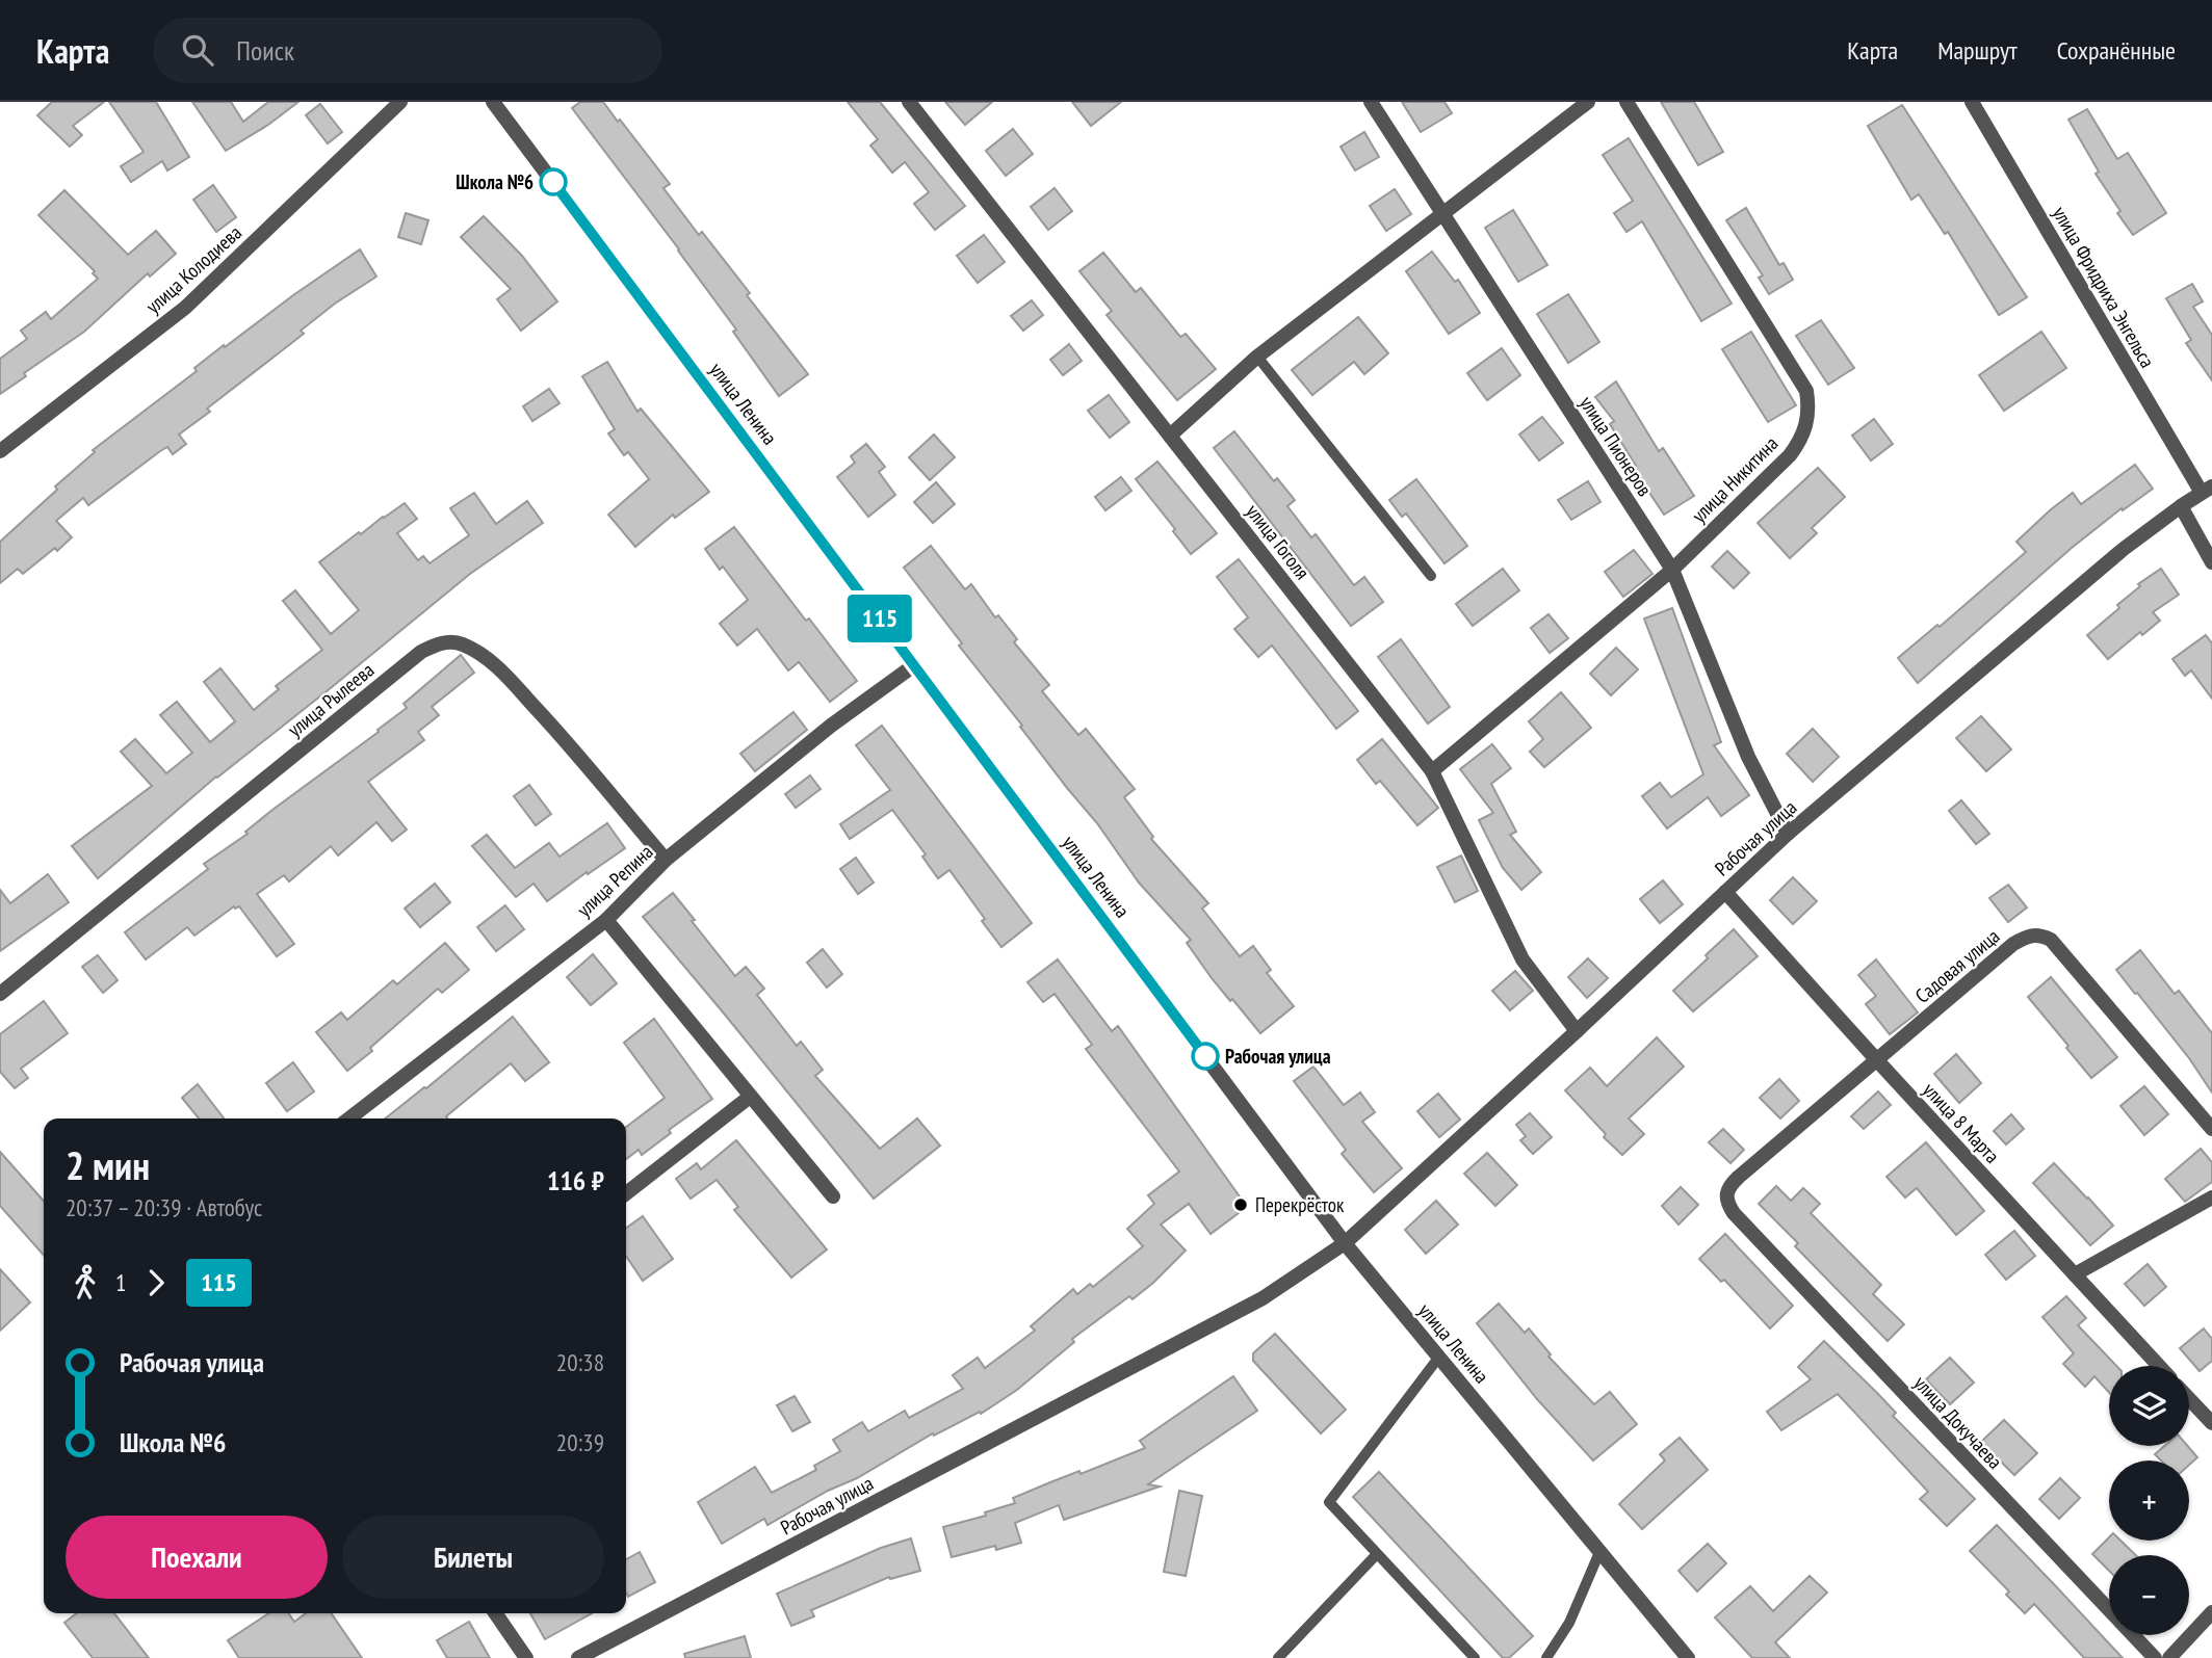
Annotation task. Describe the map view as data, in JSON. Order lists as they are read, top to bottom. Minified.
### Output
{"streets":{"street":["улица Колодиева","улица Фридриха Энгельса","улица Ленина","улица Пионеров","улица Никитина","улица Гоголя","улица Рылеева","Рабочая улица","улица Репина","Садовая улица","улица 8 Марта","улица Докучаева"]},"crossings":[["улица Фридриха Энгельса","Рабочая улица"],["улица Ленина","Рабочая улица"],["улица Ленина","улица Репина"],["улица Пионеров","улица Никитина"],["улица Пионеров","Рабочая улица"],["улица Никитина","улица Гоголя"],["улица Гоголя","Рабочая улица"],["улица Рылеева","улица Репина"],["Рабочая улица","улица 8 Марта"],["Садовая улица","улица 8 Марта"],["Садовая улица","улица Докучаева"]],"places":["Школа №6","Рабочая улица","Перекрёсток"],"lines":["bus line 115"],"page":{"header":"Карта","search":"Поиск","nav":["Карта","Маршрут","Сохранённые"],"on_map":"115","heading":["2 мин","20:37 – 20:39 · Автобус","116 ₽"],"legs":["1","115"],"list":[{"name":"Рабочая улица","value":"20:38"},{"name":"Школа №6","value":"20:39"}],"map_buttons":["+","−"],"buttons":["Поехали","Билеты"]}}
